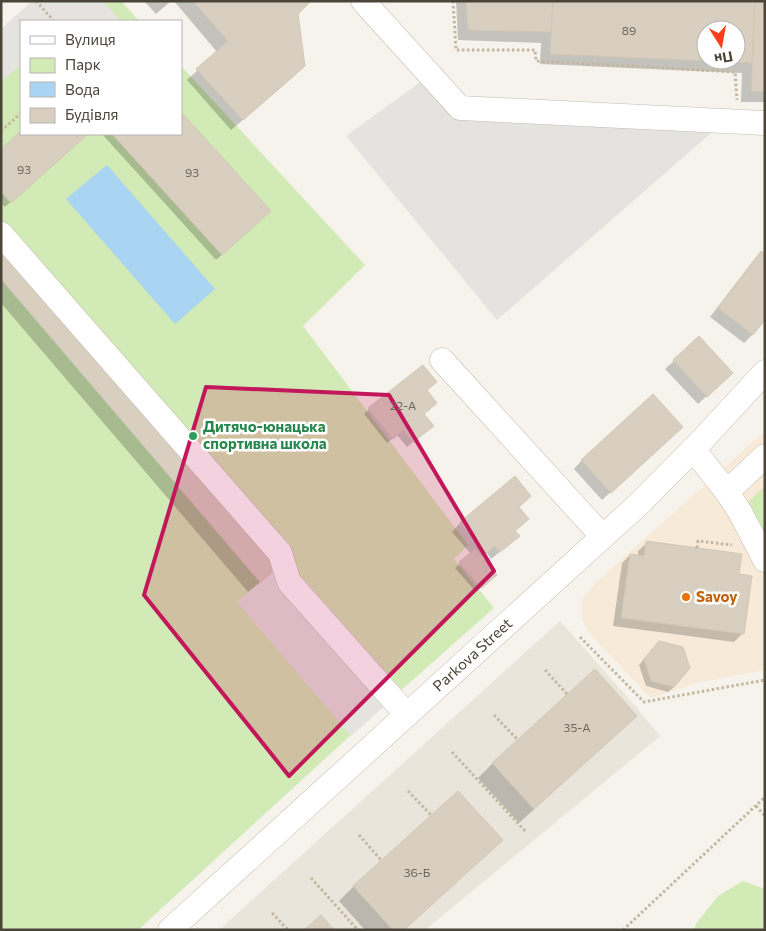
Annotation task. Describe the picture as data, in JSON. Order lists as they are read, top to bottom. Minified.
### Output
{"streets":{"street":["Parkova Street"]},"places":["Дитячо-юнацька спортивна школа","Savoy"],"house_numbers":["89","93","93","22-А","35-А","36-Б"],"legend":["Вулиця","Парк","Вода","Будівля"],"north":"bottom"}
